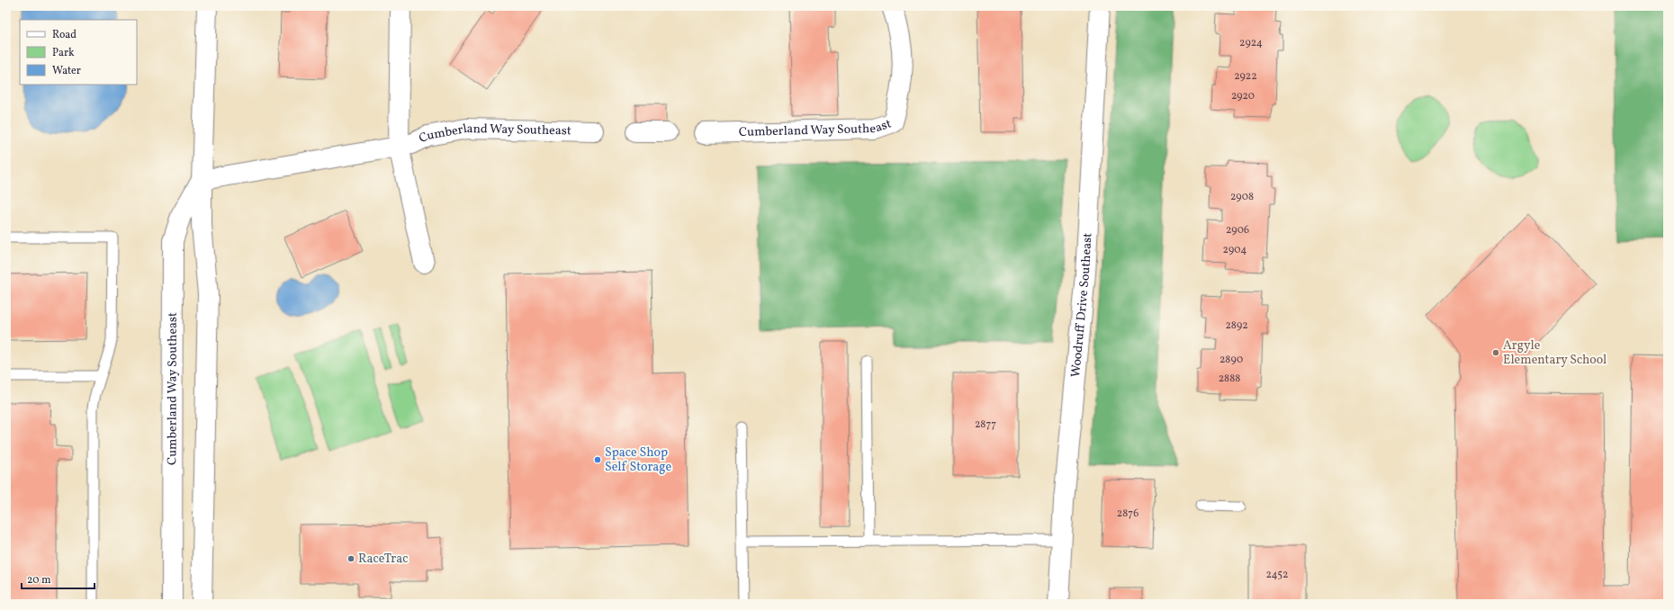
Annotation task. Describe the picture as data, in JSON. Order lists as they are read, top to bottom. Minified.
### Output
{"streets":{"street":["Cumberland Way Southeast","Woodruff Drive Southeast"]},"places":["Argyle Elementary School","Space Shop Self Storage","RaceTrac"],"house_numbers":["2924","2922","2920","2908","2906","2904","2892","2890","2888","2877","2876","2452"],"legend":["Road","Park","Water"],"scale_bar":"20 m"}
